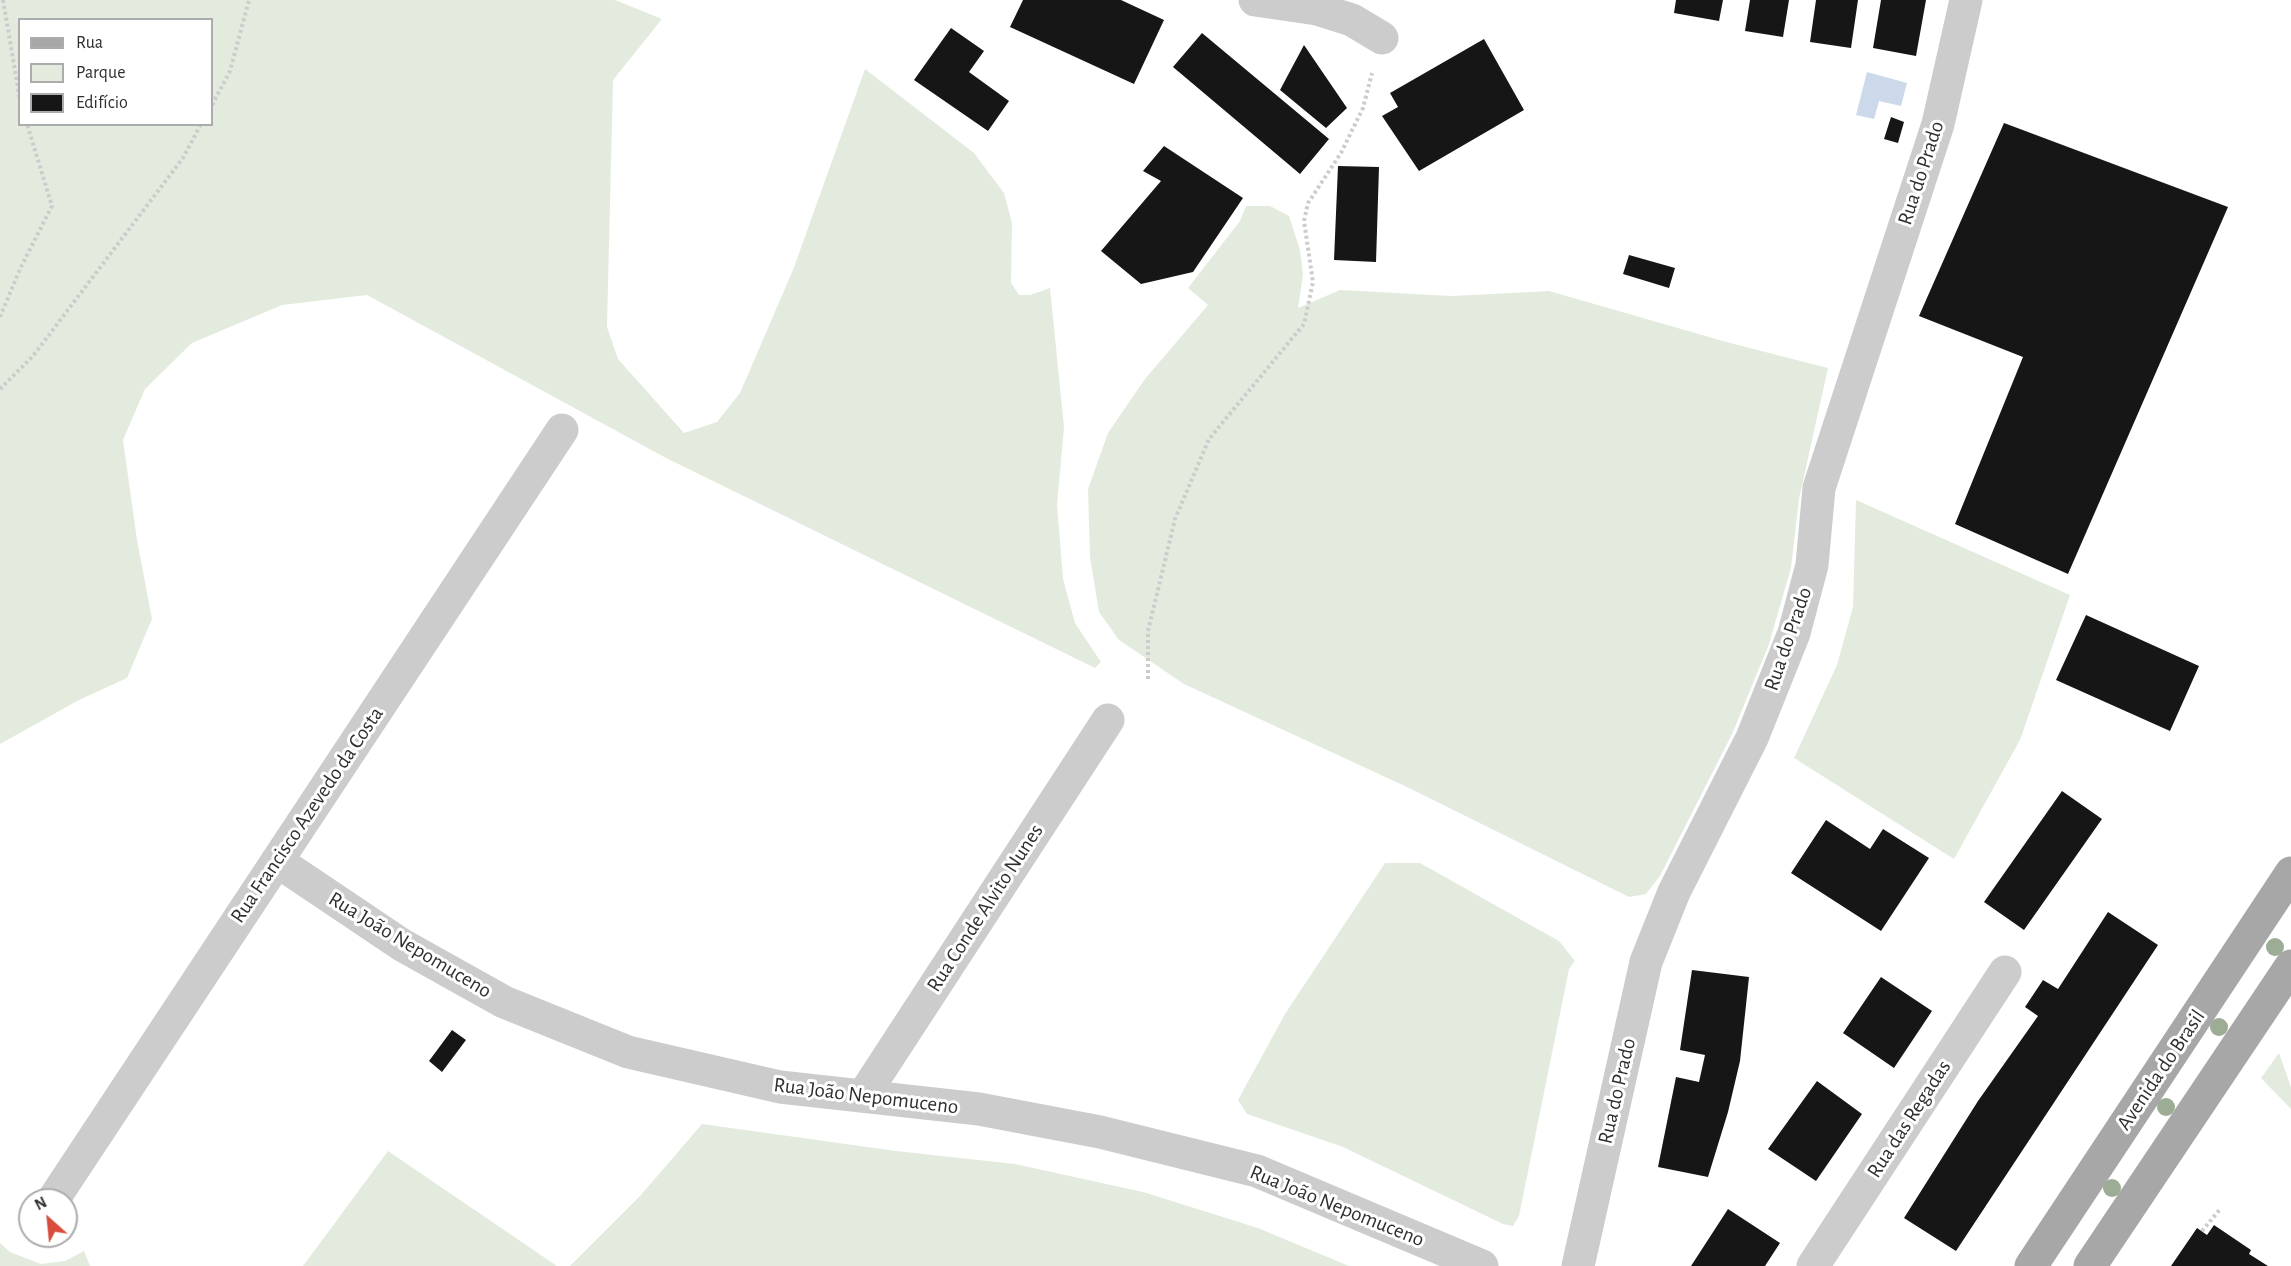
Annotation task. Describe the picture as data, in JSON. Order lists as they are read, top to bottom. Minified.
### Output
{"streets":{"main road":["Avenida do Brasil"],"street":["Rua do Prado","Rua Francisco Azevedo da Costa","Rua Conde Alvito Nunes","Rua João Nepomuceno","Rua das Regadas"]},"crossings":[["Rua Francisco Azevedo da Costa","Rua João Nepomuceno"],["Rua Conde Alvito Nunes","Rua João Nepomuceno"]],"legend":["Rua","Parque","Edifício"],"north":"top left"}
